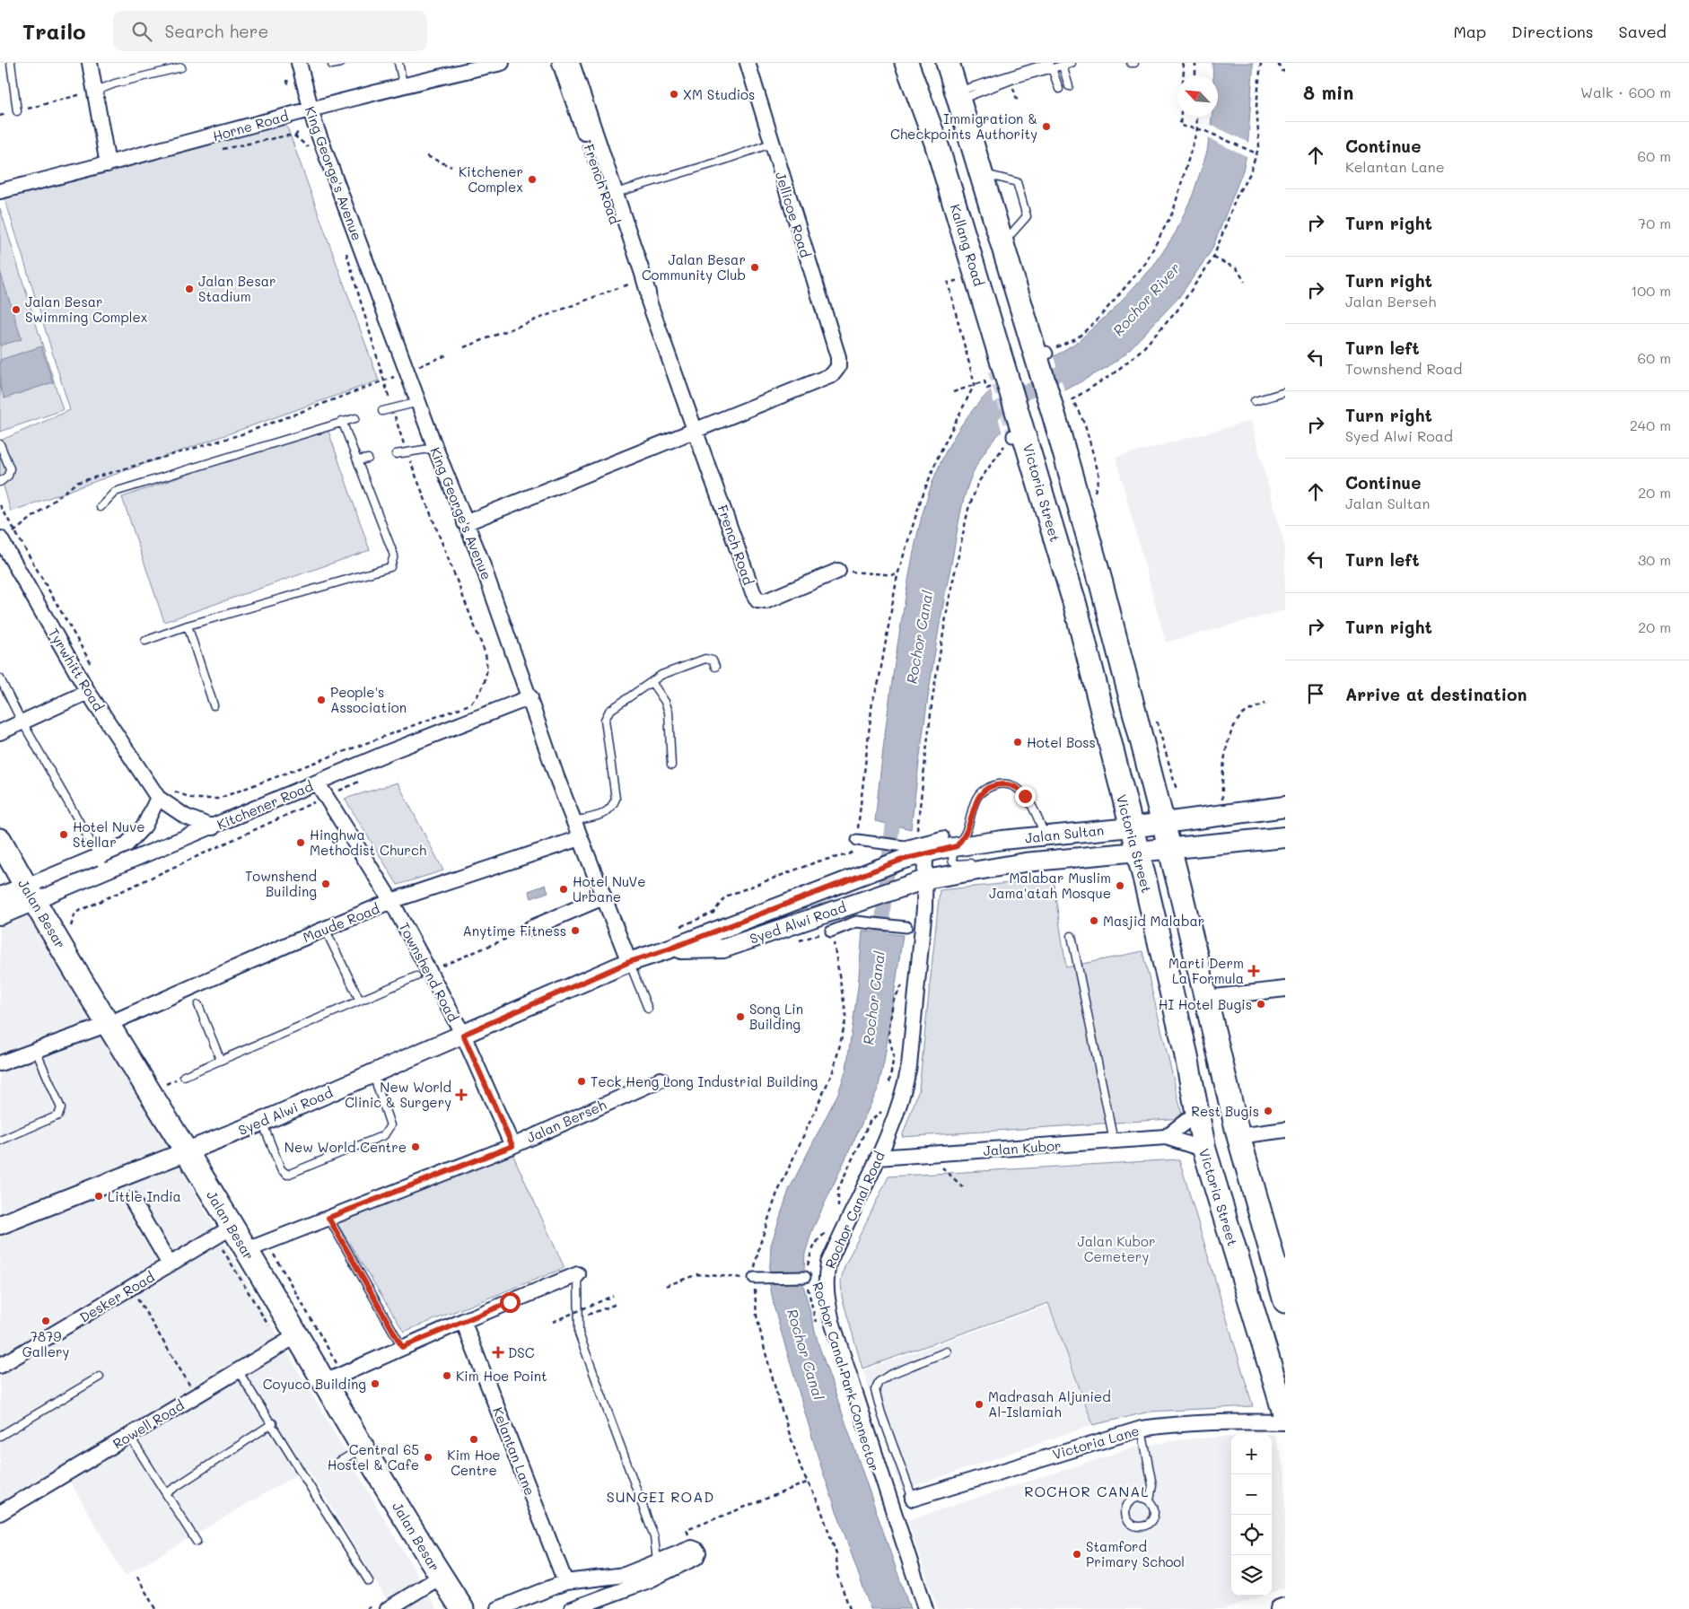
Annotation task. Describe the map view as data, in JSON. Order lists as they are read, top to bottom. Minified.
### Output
{"streets":{"main road":["Kallang Road","Victoria Street","Jalan Sultan","Jalan Besar"],"street":["Horne Road","King George's Avenue","French Road","Jellicoe Road","Tyrwhitt Road","Kitchener Road","Maude Road","Syed Alwi Road","Townshend Road","Jalan Berseh","Jalan Kubor","Rochor Canal Road","Desker Road","Rowell Road","Victoria Lane","Kelantan Lane"],"path":["Rochor Canal Park Connector"]},"crossings":[["Horne Road","King George's Avenue"],["King George's Avenue","Kitchener Road"],["King George's Avenue","Maude Road"],["King George's Avenue","Syed Alwi Road"],["French Road","Jellicoe Road"],["Kallang Road","Victoria Street"],["Victoria Street","Jalan Sultan"],["Victoria Street","Jalan Kubor"],["Tyrwhitt Road","Kitchener Road"],["Kitchener Road","Jalan Besar"],["Kitchener Road","Townshend Road"],["Jalan Sultan","Syed Alwi Road"],["Jalan Sultan","Rochor Canal Road"],["Jalan Besar","Maude Road"],["Jalan Besar","Syed Alwi Road"],["Jalan Besar","Jalan Berseh"],["Jalan Besar","Desker Road"],["Jalan Besar","Rowell Road"],["Maude Road","Townshend Road"],["Syed Alwi Road","Townshend Road"],["Syed Alwi Road","Rochor Canal Road"],["Townshend Road","Jalan Berseh"],["Jalan Kubor","Rochor Canal Road"]],"districts":["ROCHOR CANAL","SUNGEI ROAD"],"water":["Rochor River","Rochor Canal"],"parks":["Jalan Kubor Cemetery"],"places":{"other":["XM Studios","Immigration & Checkpoints Authority","Kitchener Complex","Jalan Besar Community Club","Jalan Besar Stadium","Jalan Besar Swimming Complex","People's Association","Hotel Boss","Hotel Nuve Stellar","Hinghwa Methodist Church","Townshend Building","Malabar Muslim Jama'atah Mosque","Hotel NuVe Urbane","Masjid Malabar","Anytime Fitness","HI Hotel Bugis","Song Lin Building","Teck Heng Long Industrial Building","Rest Bugis","New World Centre","Little India","7879 Gallery","Kim Hoe Point","Coyuco Building","Madrasah Aljunied Al-Islamiah","Kim Hoe Centre","Central 65 Hostel & Cafe","Stamford Primary School"],"health":["Marti Derm La Formula","New World Clinic & Surgery","DSC"]},"north":"top left","page":{"header":"Trailo","search":"Search here","nav":["Map","Directions","Saved"],"heading":["8 min","Walk · 600 m"],"list":[["Continue","Kelantan Lane","60 m"],["Turn right","70 m"],["Turn right","Jalan Berseh","100 m"],["Turn left","Townshend Road","60 m"],["Turn right","Syed Alwi Road","240 m"],["Continue","Jalan Sultan","20 m"],["Turn left","30 m"],["Turn right","20 m"],"Arrive at destination"],"map_buttons":["+","−"]}}
